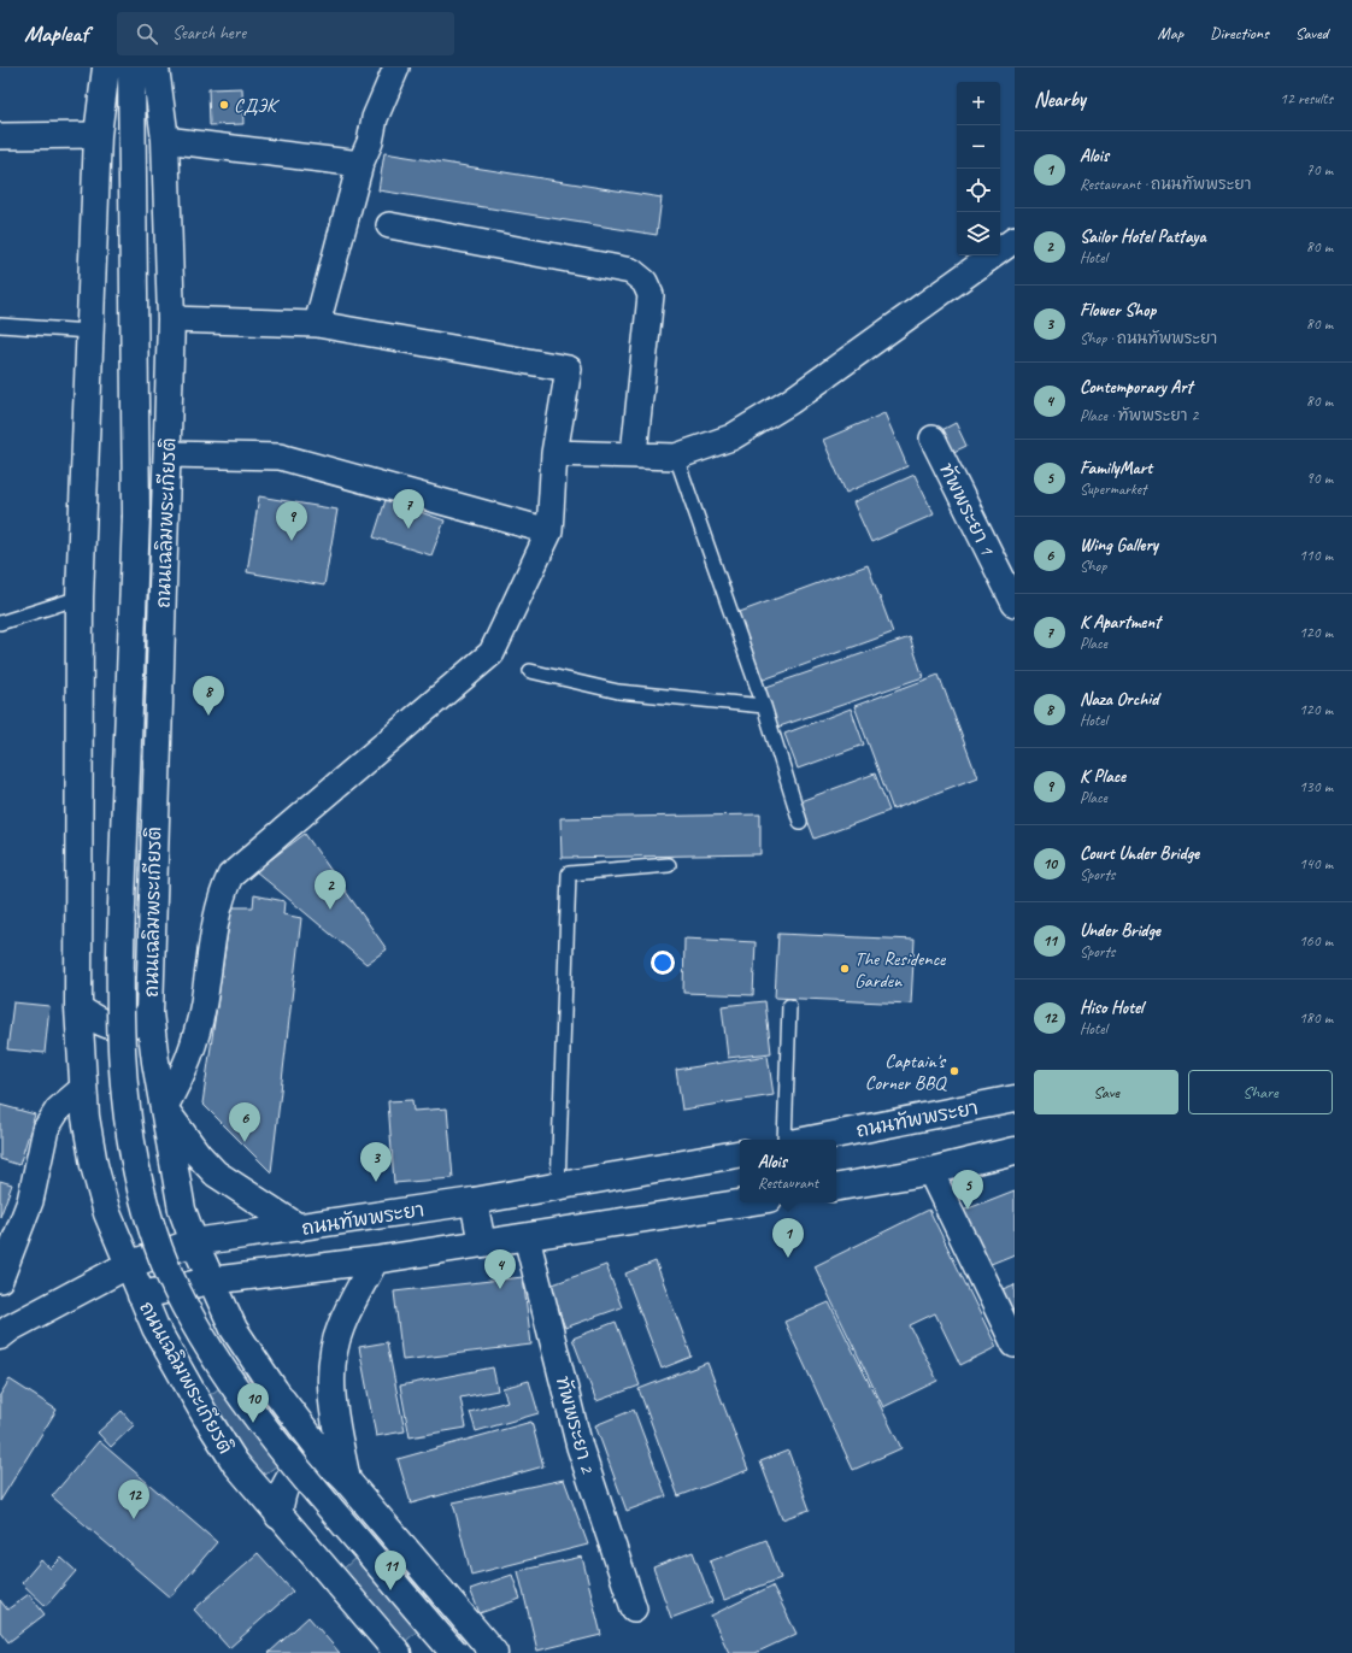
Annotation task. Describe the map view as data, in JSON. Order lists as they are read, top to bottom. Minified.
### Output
{"streets":{"main road":["ถนนเฉลิมพระเกียรติ","ถนนทัพพระยา"],"street":["ทัพพระยา 1","ทัพพระยา 2"]},"crossings":[["ถนนเฉลิมพระเกียรติ","ถนนทัพพระยา"]],"places":["СДЭК","The Residence Garden","Captain's Corner BBQ"],"page":{"header":"Mapleaf","search":"Search here","nav":["Map","Directions","Saved"],"heading":["Nearby","12 results"],"map_buttons":["+","−"],"list":[{"mark":"1","name":"Alois","note":"Restaurant · ถนนทัพพระยา","value":"70 m"},{"mark":"2","name":"Sailor Hotel Pattaya","note":"Hotel","value":"80 m"},{"mark":"3","name":"Flower Shop","note":"Shop · ถนนทัพพระยา","value":"80 m"},{"mark":"4","name":"Contemporary Art","note":"Place · ทัพพระยา 2","value":"80 m"},{"mark":"5","name":"FamilyMart","note":"Supermarket","value":"90 m"},{"mark":"6","name":"Wing Gallery","note":"Shop","value":"110 m"},{"mark":"7","name":"K Apartment","note":"Place","value":"120 m"},{"mark":"8","name":"Naza Orchid","note":"Hotel","value":"120 m"},{"mark":"9","name":"K Place","note":"Place","value":"130 m"},{"mark":"10","name":"Court Under Bridge","note":"Sports","value":"140 m"},{"mark":"11","name":"Under Bridge","note":"Sports","value":"160 m"},{"mark":"12","name":"Hiso Hotel","note":"Hotel","value":"180 m"}],"pins":["7","9","8","2","6","3","5","1","4","10","12","11"],"buttons":["Save","Share"],"popup":["Alois","Restaurant"]}}
